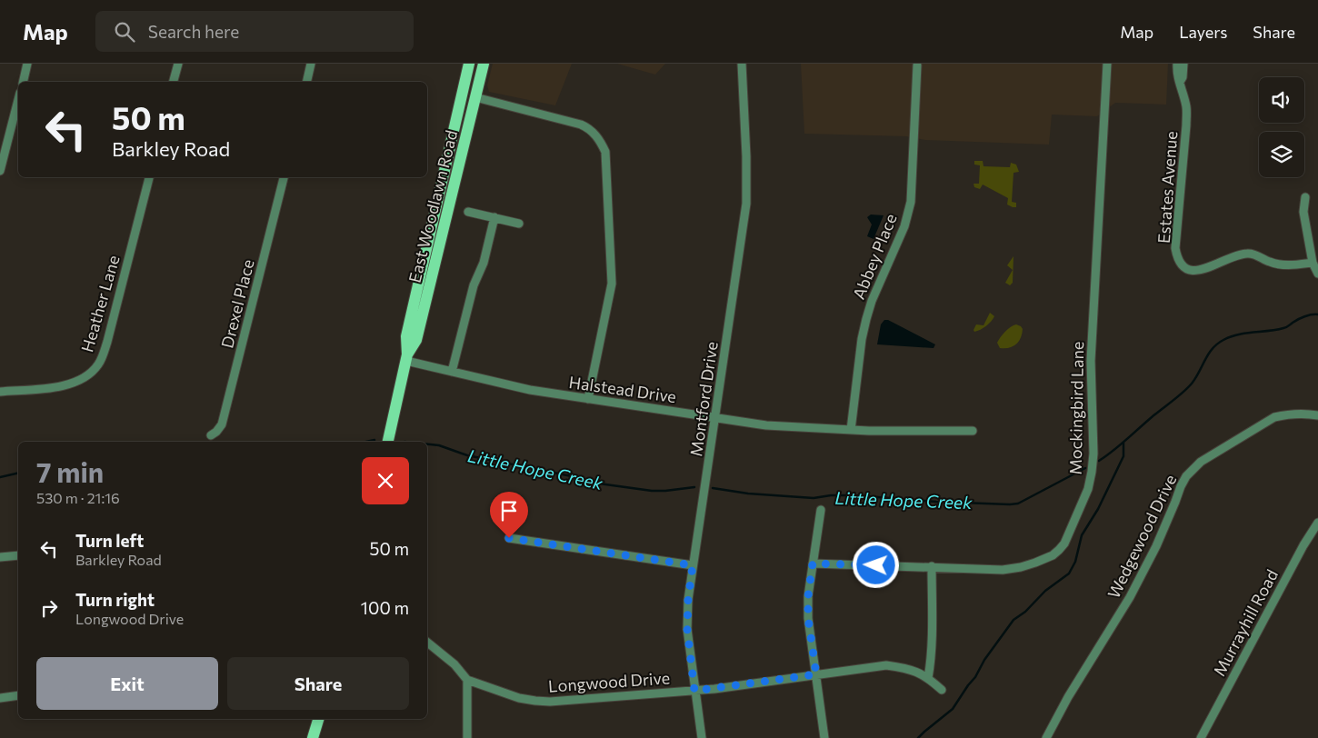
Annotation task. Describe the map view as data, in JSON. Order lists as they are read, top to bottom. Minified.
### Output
{"streets":{"main road":["East Woodlawn Road"],"street":["Estates Avenue","Abbey Place","Heather Lane","Drexel Place","Halstead Drive","Montford Drive","Mockingbird Lane","Wedgewood Drive","Murrayhill Road","Longwood Drive"]},"crossings":[["East Woodlawn Road","Halstead Drive"],["Abbey Place","Halstead Drive"],["Halstead Drive","Montford Drive"],["Montford Drive","Longwood Drive"]],"water":["Little Hope Creek"],"page":{"header":"Map","search":"Search here","nav":["Map","Layers","Share"],"turn":["50 m","Barkley Road"],"heading":["7 min","530 m · 21:16"],"list":[{"name":"Turn left","note":"Barkley Road","value":"50 m"},{"name":"Turn right","note":"Longwood Drive","value":"100 m"}],"buttons":["Exit","Share"]}}
